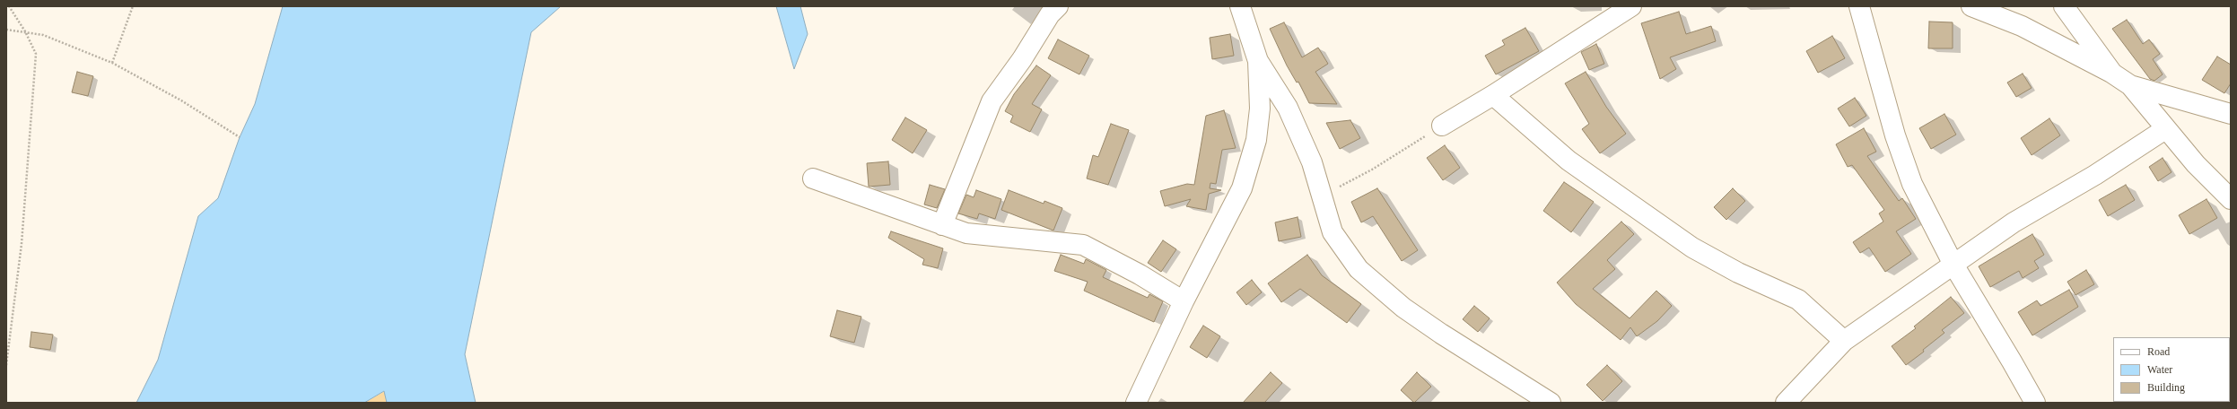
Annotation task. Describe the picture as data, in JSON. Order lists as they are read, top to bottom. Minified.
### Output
{"legend":["Road","Water","Building"]}
